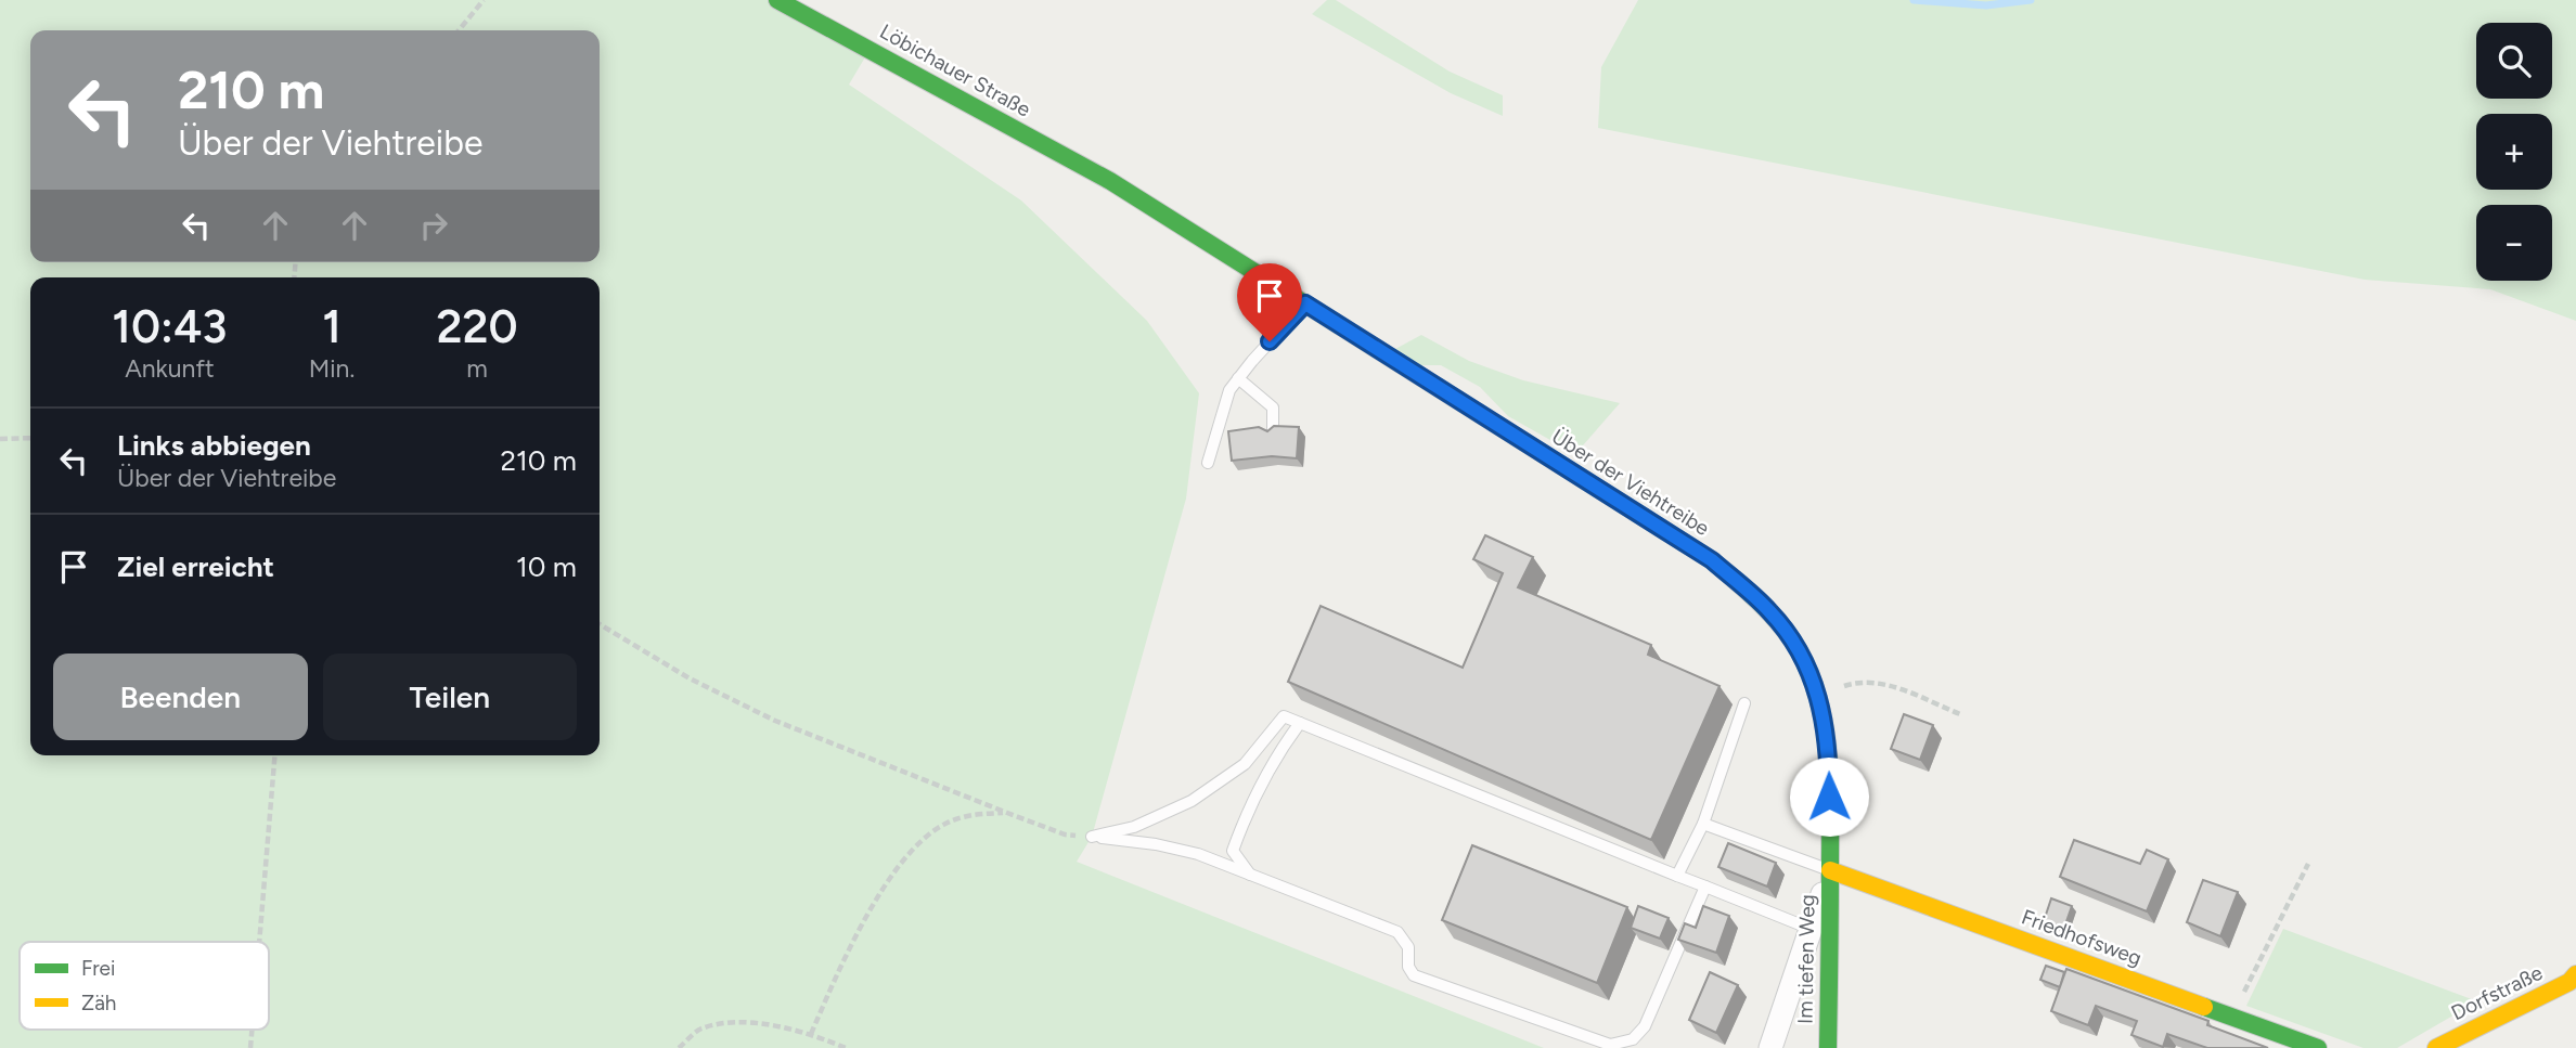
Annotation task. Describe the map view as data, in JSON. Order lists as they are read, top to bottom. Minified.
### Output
{"streets":{"street":["Löbichauer Straße","Über der Viehtreibe","Friedhofsweg","Im tiefen Weg","Dorfstraße"]},"crossings":[["Löbichauer Straße","Über der Viehtreibe"],["Über der Viehtreibe","Friedhofsweg"],["Über der Viehtreibe","Im tiefen Weg"],["Friedhofsweg","Im tiefen Weg"]],"legend":["Frei","Zäh"],"page":{"map_buttons":["+","−"],"turn":["210 m","Über der Viehtreibe"],"eta":["10:43","Ankunft","1","Min.","220","m"],"list":[{"name":"Links abbiegen","note":"Über der Viehtreibe","value":"210 m"},{"name":"Ziel erreicht","value":"10 m"}],"buttons":["Beenden","Teilen"]}}
